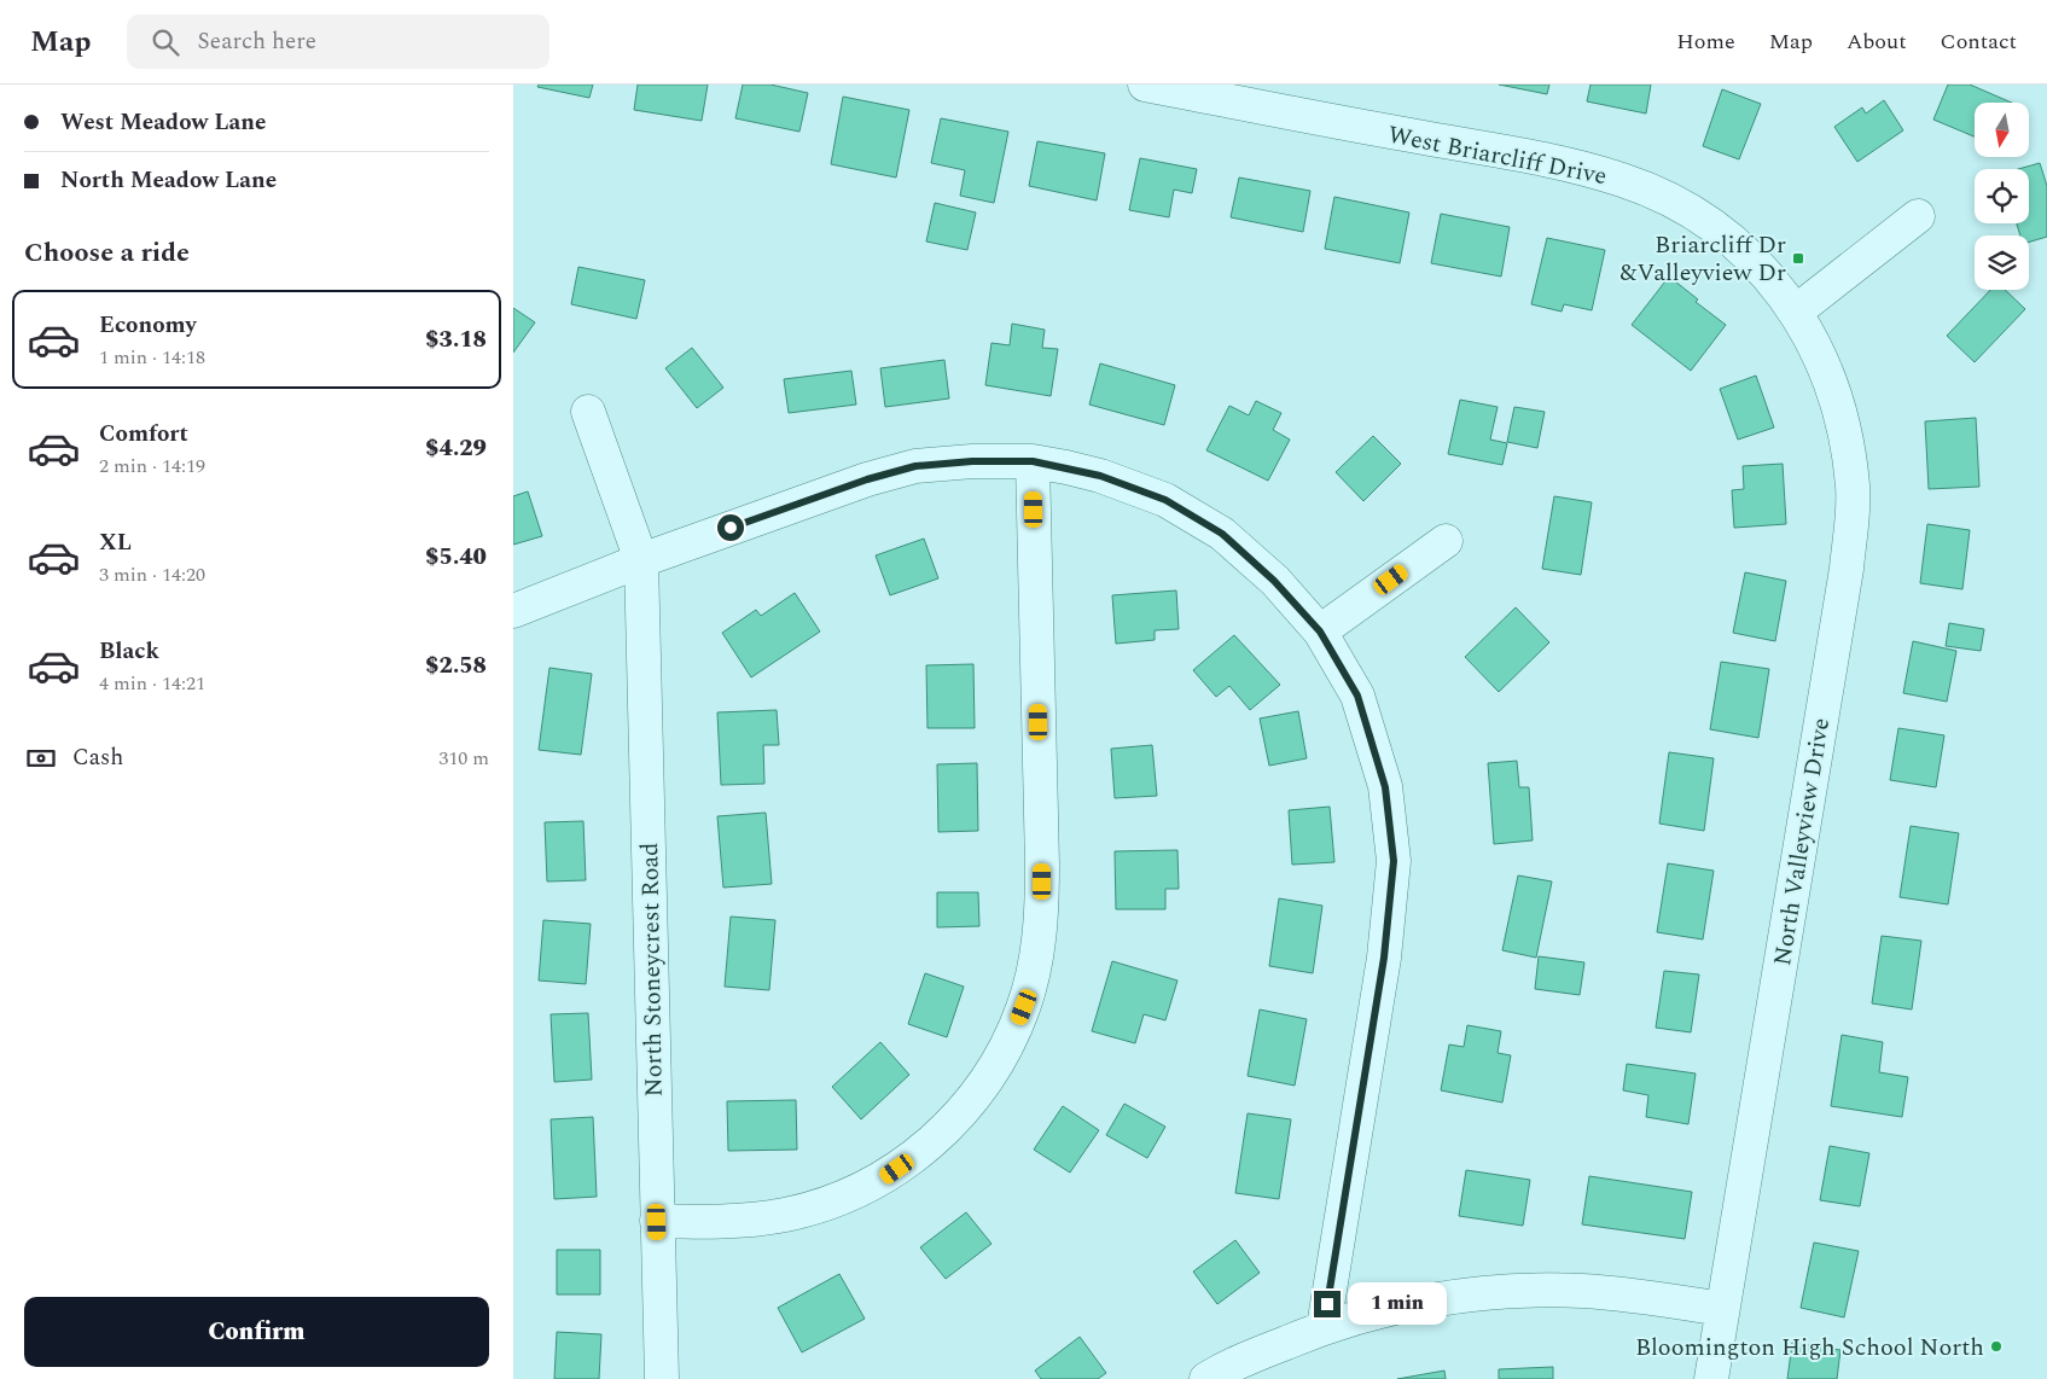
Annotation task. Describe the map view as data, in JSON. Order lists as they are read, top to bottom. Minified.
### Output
{"streets":{"street":["West Briarcliff Drive","North Valleyview Drive","North Stoneycrest Road"]},"crossings":[["West Briarcliff Drive","North Valleyview Drive"]],"places":{"transit":["Briarcliff Dr &Valleyview Dr"],"other":["Bloomington High School North"]},"north":"bottom","page":{"header":"Map","search":"Search here","nav":["Home","Map","About","Contact"],"banner":["West Meadow Lane","North Meadow Lane"],"heading":"Choose a ride","list":[{"name":"Economy","note":"1 min · 14:18","value":"$3.18"},{"name":"Comfort","note":"2 min · 14:19","value":"$4.29"},{"name":"XL","note":"3 min · 14:20","value":"$5.40"},{"name":"Black","note":"4 min · 14:21","value":"$2.58"}],"pay":["Cash","310 m"],"bubble":"1 min","buttons":"Confirm"}}
